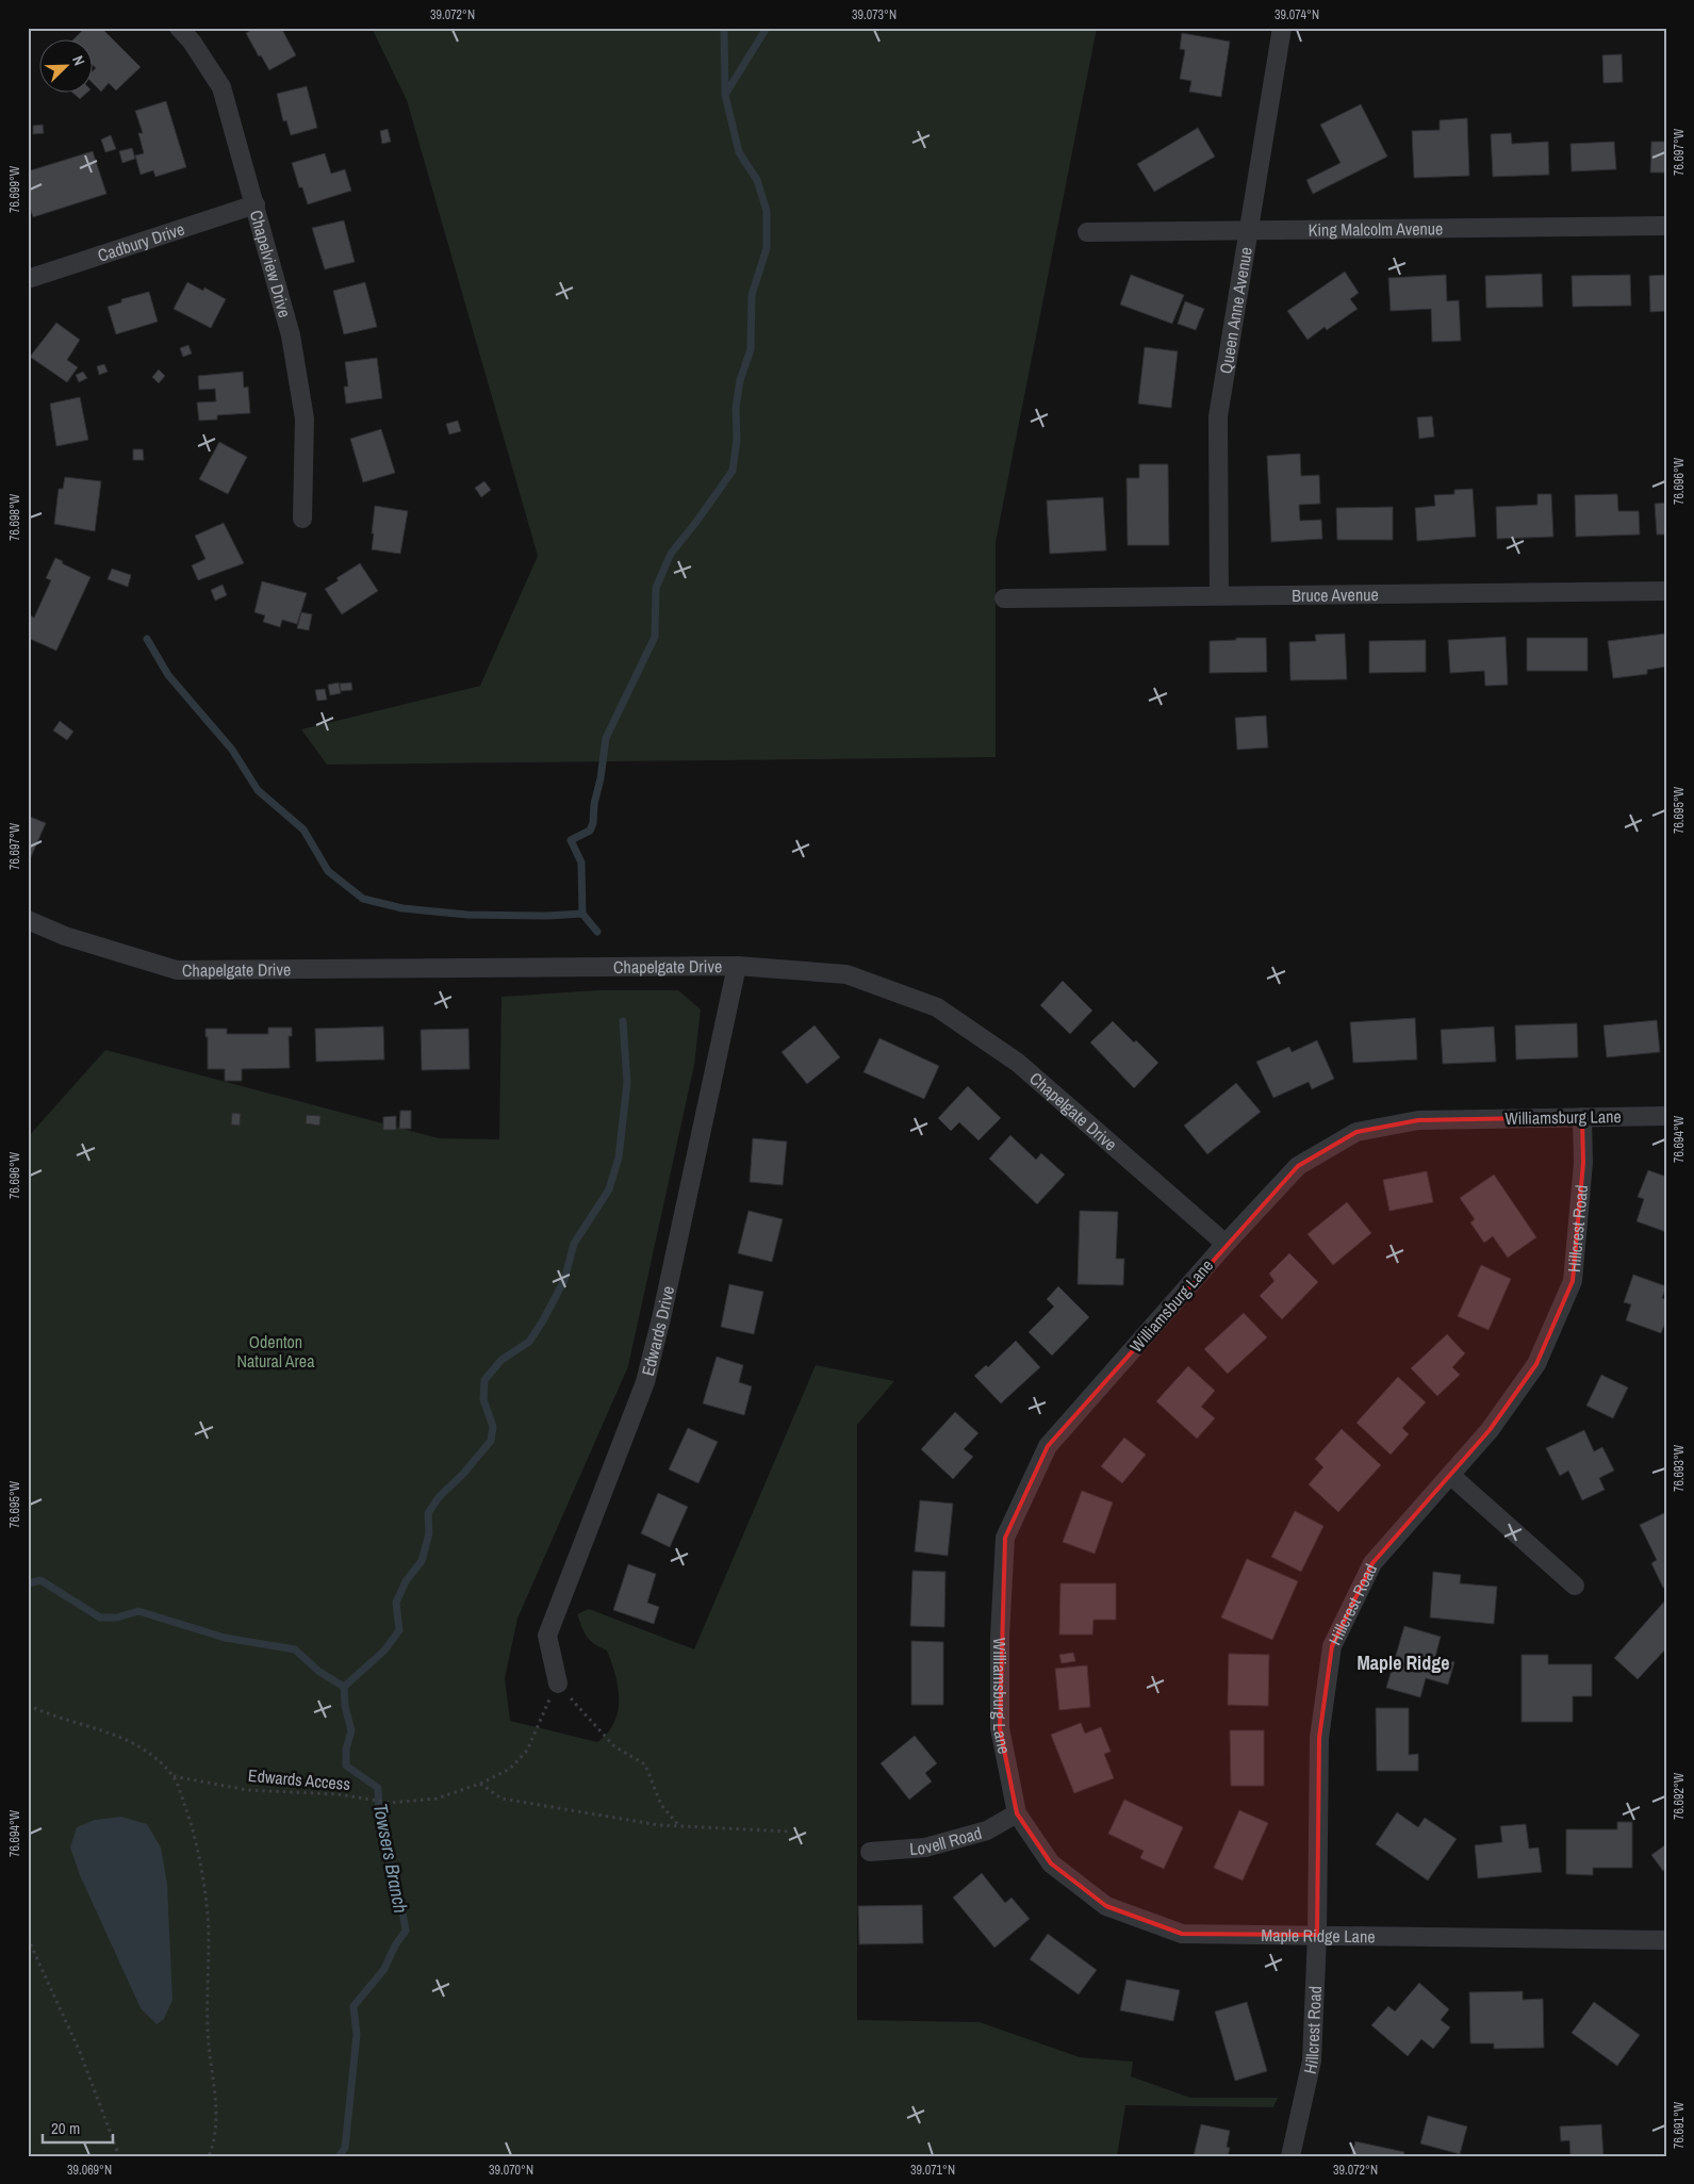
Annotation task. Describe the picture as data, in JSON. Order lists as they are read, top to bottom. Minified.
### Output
{"streets":{"street":["King Malcolm Avenue","Cadbury Drive","Chapelview Drive","Queen Anne Avenue","Bruce Avenue","Chapelgate Drive","Williamsburg Lane","Hillcrest Road","Edwards Drive","Lovell Road","Maple Ridge Lane"],"path":["Edwards Access"]},"crossings":[["King Malcolm Avenue","Queen Anne Avenue"],["Cadbury Drive","Chapelview Drive"],["Queen Anne Avenue","Bruce Avenue"],["Chapelgate Drive","Williamsburg Lane"],["Chapelgate Drive","Edwards Drive"],["Williamsburg Lane","Hillcrest Road"],["Williamsburg Lane","Lovell Road"],["Williamsburg Lane","Maple Ridge Lane"],["Hillcrest Road","Maple Ridge Lane"],["Edwards Drive","Edwards Access"],["Lovell Road","Maple Ridge Lane"]],"districts":["Maple Ridge"],"water":["Towsers Branch"],"parks":["Odenton Natural Area"],"scale_bar":"20 m","north":"top right","coordinates":["39.072°N","39.073°N","39.074°N","76.697°W","76.699°W","76.696°W","76.698°W","76.695°W","76.694°W","76.693°W","76.692°W","76.691°W","39.069°N","39.070°N","39.071°N"]}
